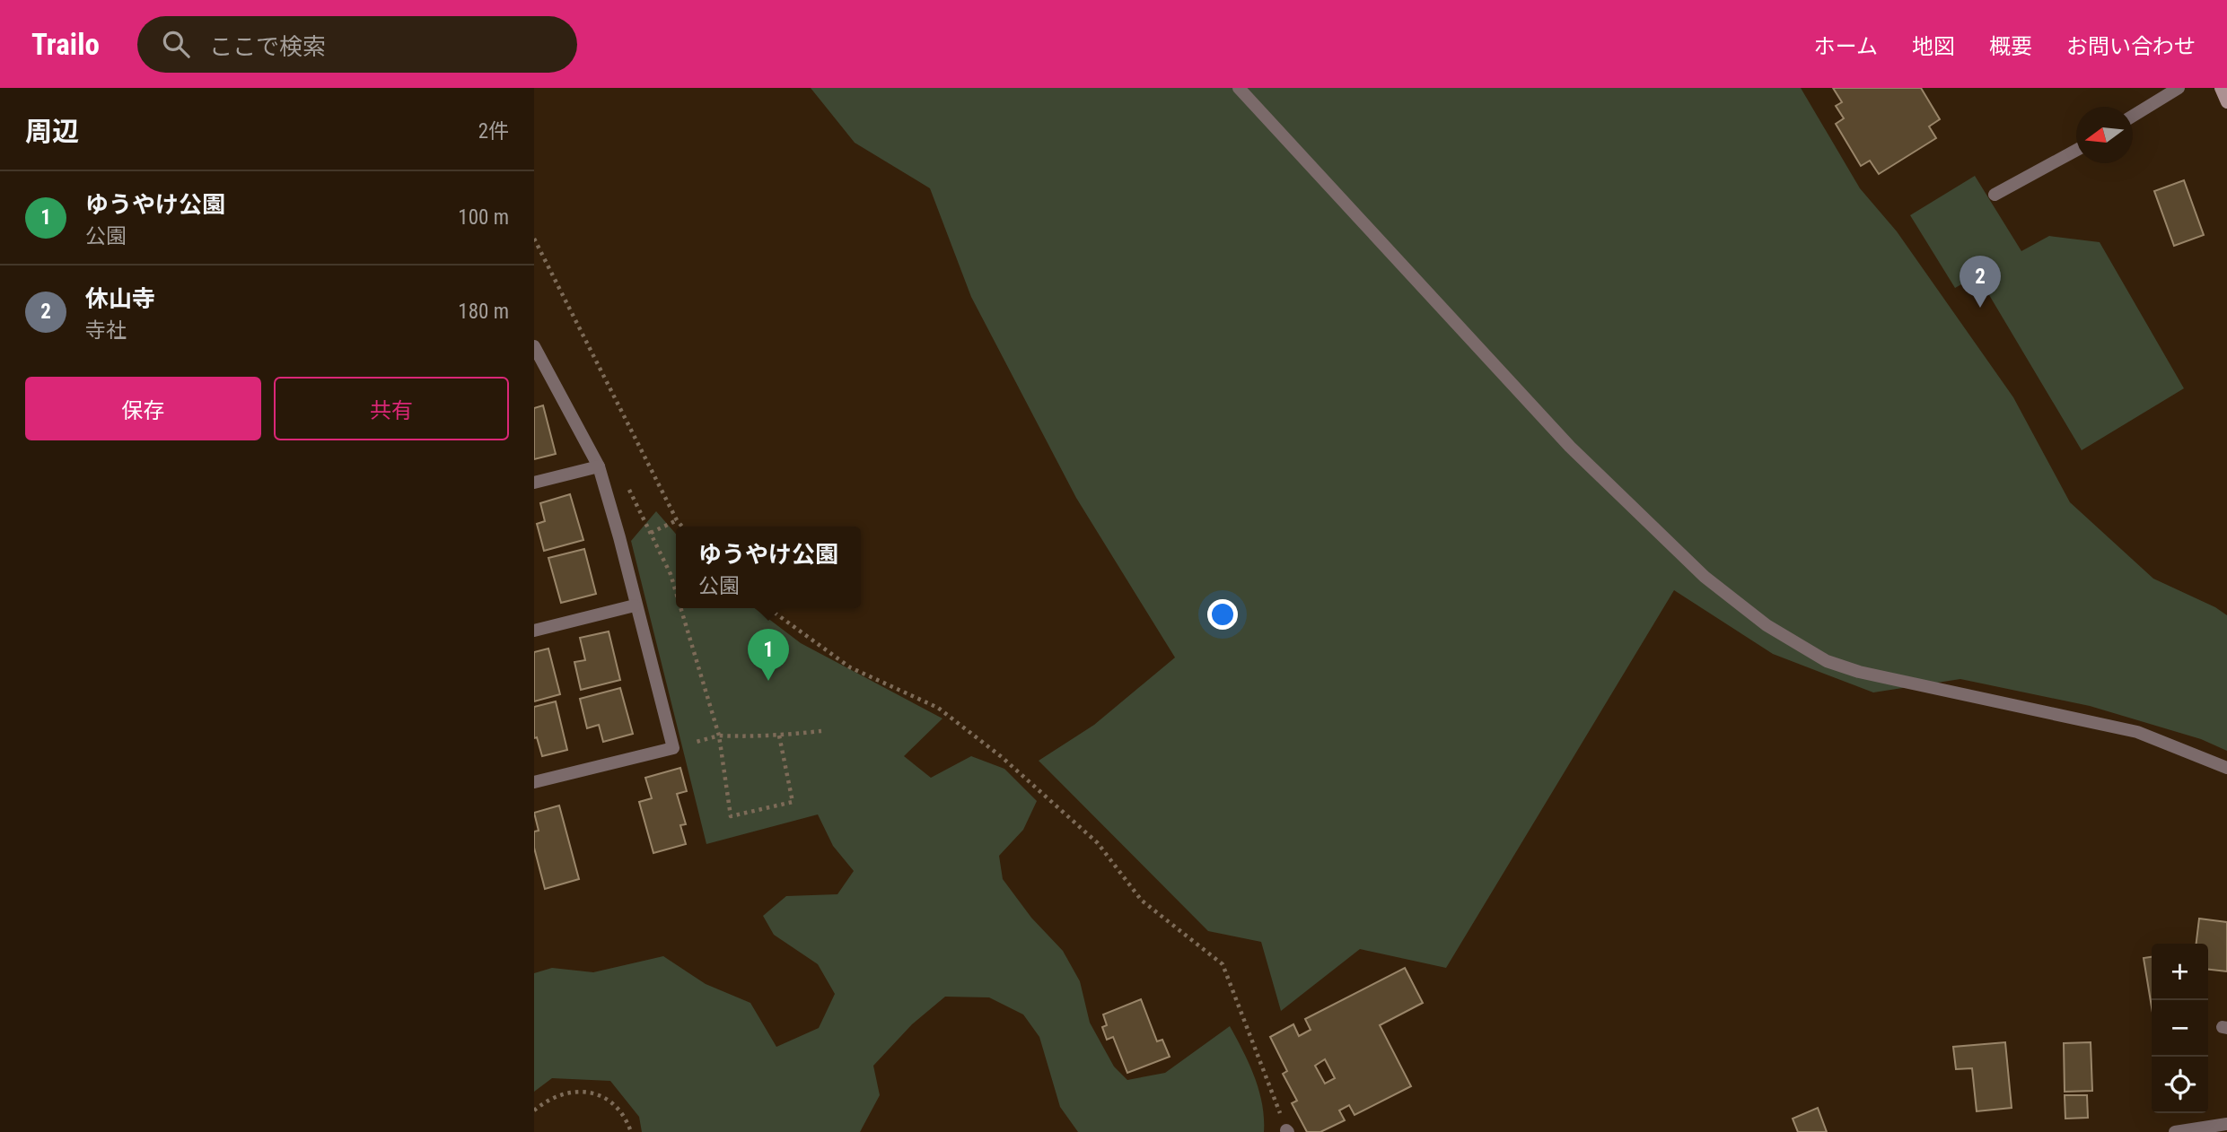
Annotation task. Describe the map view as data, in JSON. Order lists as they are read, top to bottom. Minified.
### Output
{"north":"left","page":{"header":"Trailo","search":"ここで検索","nav":["ホーム","地図","概要","お問い合わせ"],"heading":["周辺","2件"],"list":[{"mark":"1","name":"ゆうやけ公園","note":"公園","value":"100 m"},{"mark":"2","name":"休山寺","note":"寺社","value":"180 m"}],"pins":["2","1"],"buttons":["保存","共有"],"popup":["ゆうやけ公園","公園"],"map_buttons":["+","−"]}}
